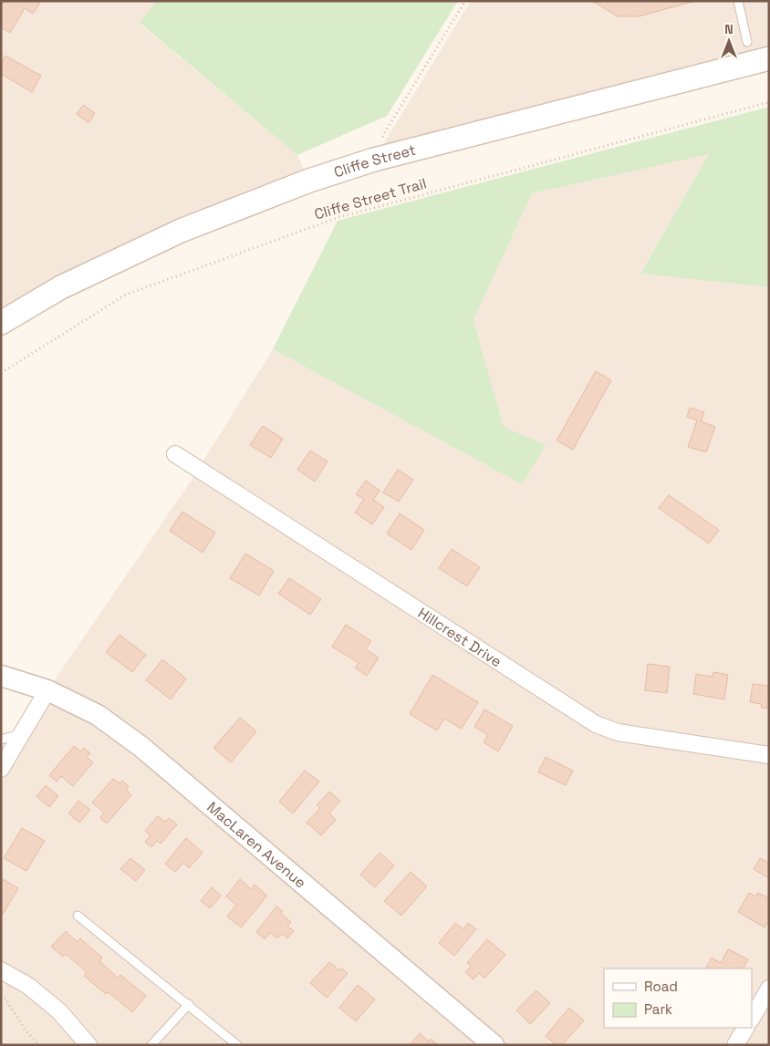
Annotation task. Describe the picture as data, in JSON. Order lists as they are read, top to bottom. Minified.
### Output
{"streets":{"main road":["Cliffe Street"],"street":["Hillcrest Drive","MacLaren Avenue"],"path":["Cliffe Street Trail"]},"legend":["Road","Park"],"north":"top"}
